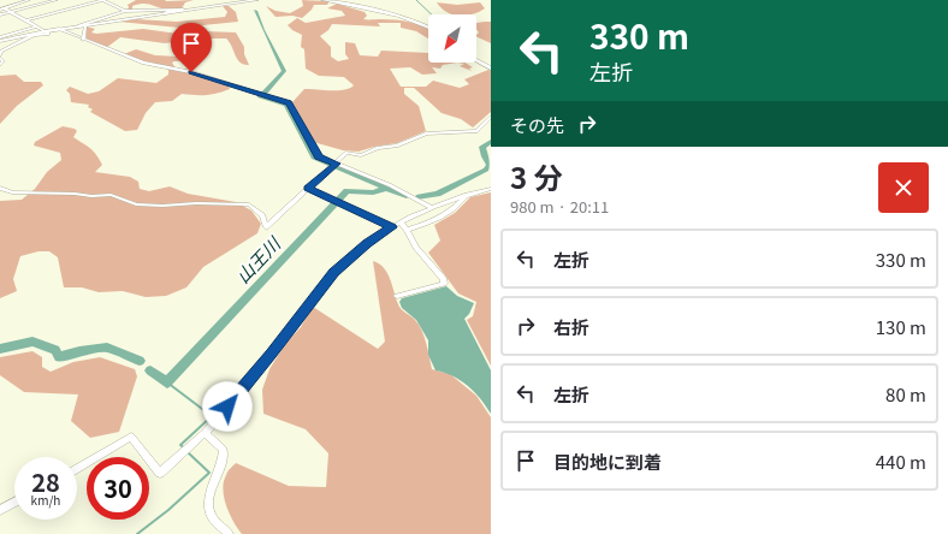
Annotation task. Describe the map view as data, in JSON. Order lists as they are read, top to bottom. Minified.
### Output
{"water":["山王川"],"north":"bottom left","page":{"turn":["330 m","左折"],"then":"その先","heading":["3 分","980 m · 20:11"],"list":[{"name":"左折","value":"330 m"},{"name":"右折","value":"130 m"},{"name":"左折","value":"80 m"},{"name":"目的地に到着","value":"440 m"}],"speed":"28 km/h","limit":"30"}}
